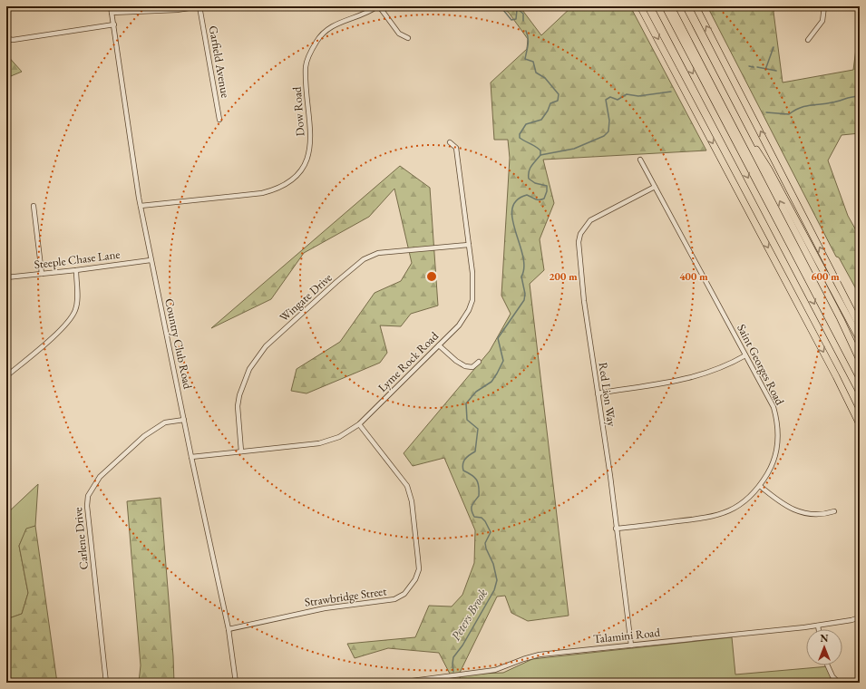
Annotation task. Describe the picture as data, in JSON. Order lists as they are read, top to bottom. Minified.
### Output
{"streets":{"street":["Garfield Avenue","Dow Road","Steeple Chase Lane","Wingate Drive","Country Club Road","Lyme Rock Road","Saint Georges Road","Red Lion Way","Carlene Drive","Strawbridge Street","Talamini Road"]},"crossings":[["Dow Road","Country Club Road"],["Steeple Chase Lane","Country Club Road"],["Wingate Drive","Lyme Rock Road"],["Country Club Road","Lyme Rock Road"],["Country Club Road","Carlene Drive"],["Country Club Road","Strawbridge Street"],["Lyme Rock Road","Strawbridge Street"],["Saint Georges Road","Red Lion Way"],["Red Lion Way","Talamini Road"]],"water":["Peters Brook"],"north":"top","rings":["200 m","400 m","600 m"]}
